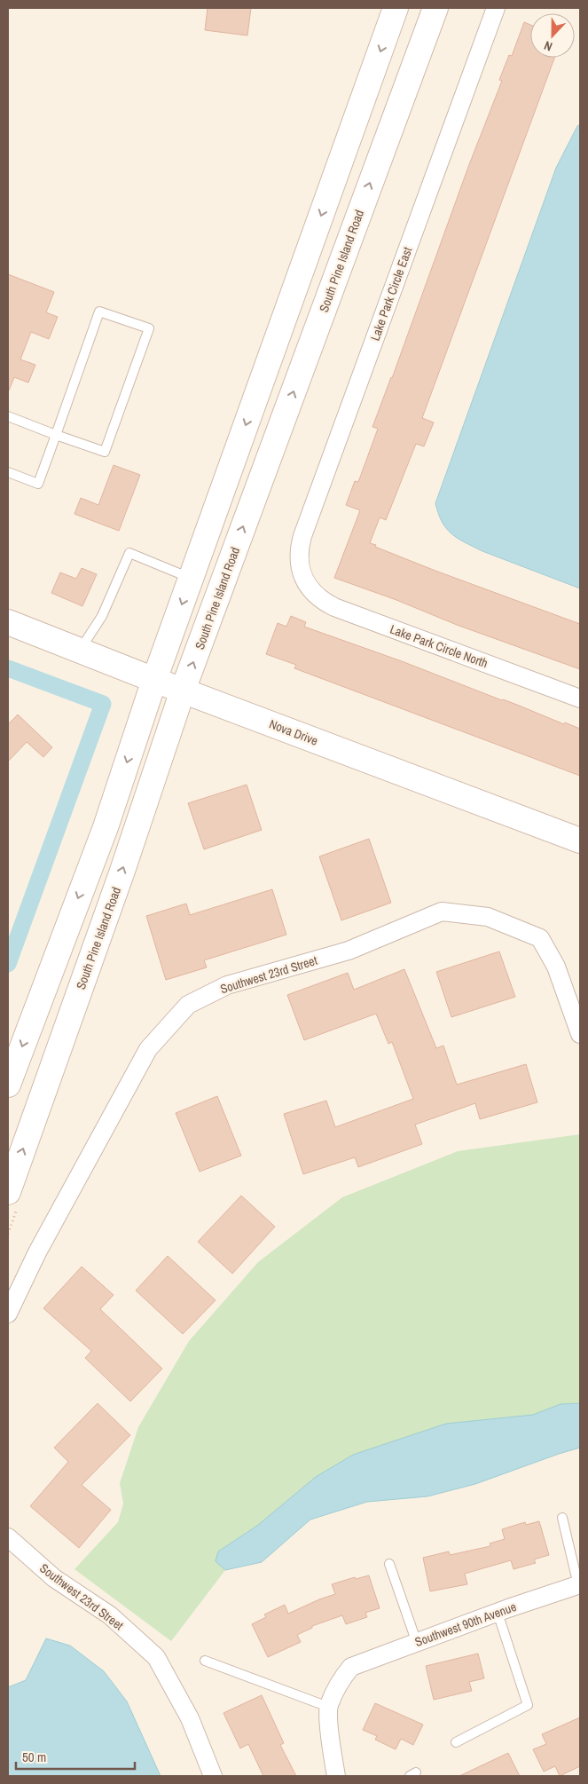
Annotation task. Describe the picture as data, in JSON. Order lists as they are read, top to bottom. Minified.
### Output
{"streets":{"main road":["South Pine Island Road","Nova Drive"],"street":["Lake Park Circle East","Lake Park Circle North","Southwest 23rd Street","Southwest 90th Avenue"]},"crossings":[["South Pine Island Road","Nova Drive"],["Lake Park Circle East","Lake Park Circle North"]],"scale_bar":"50 m","north":"bottom"}
